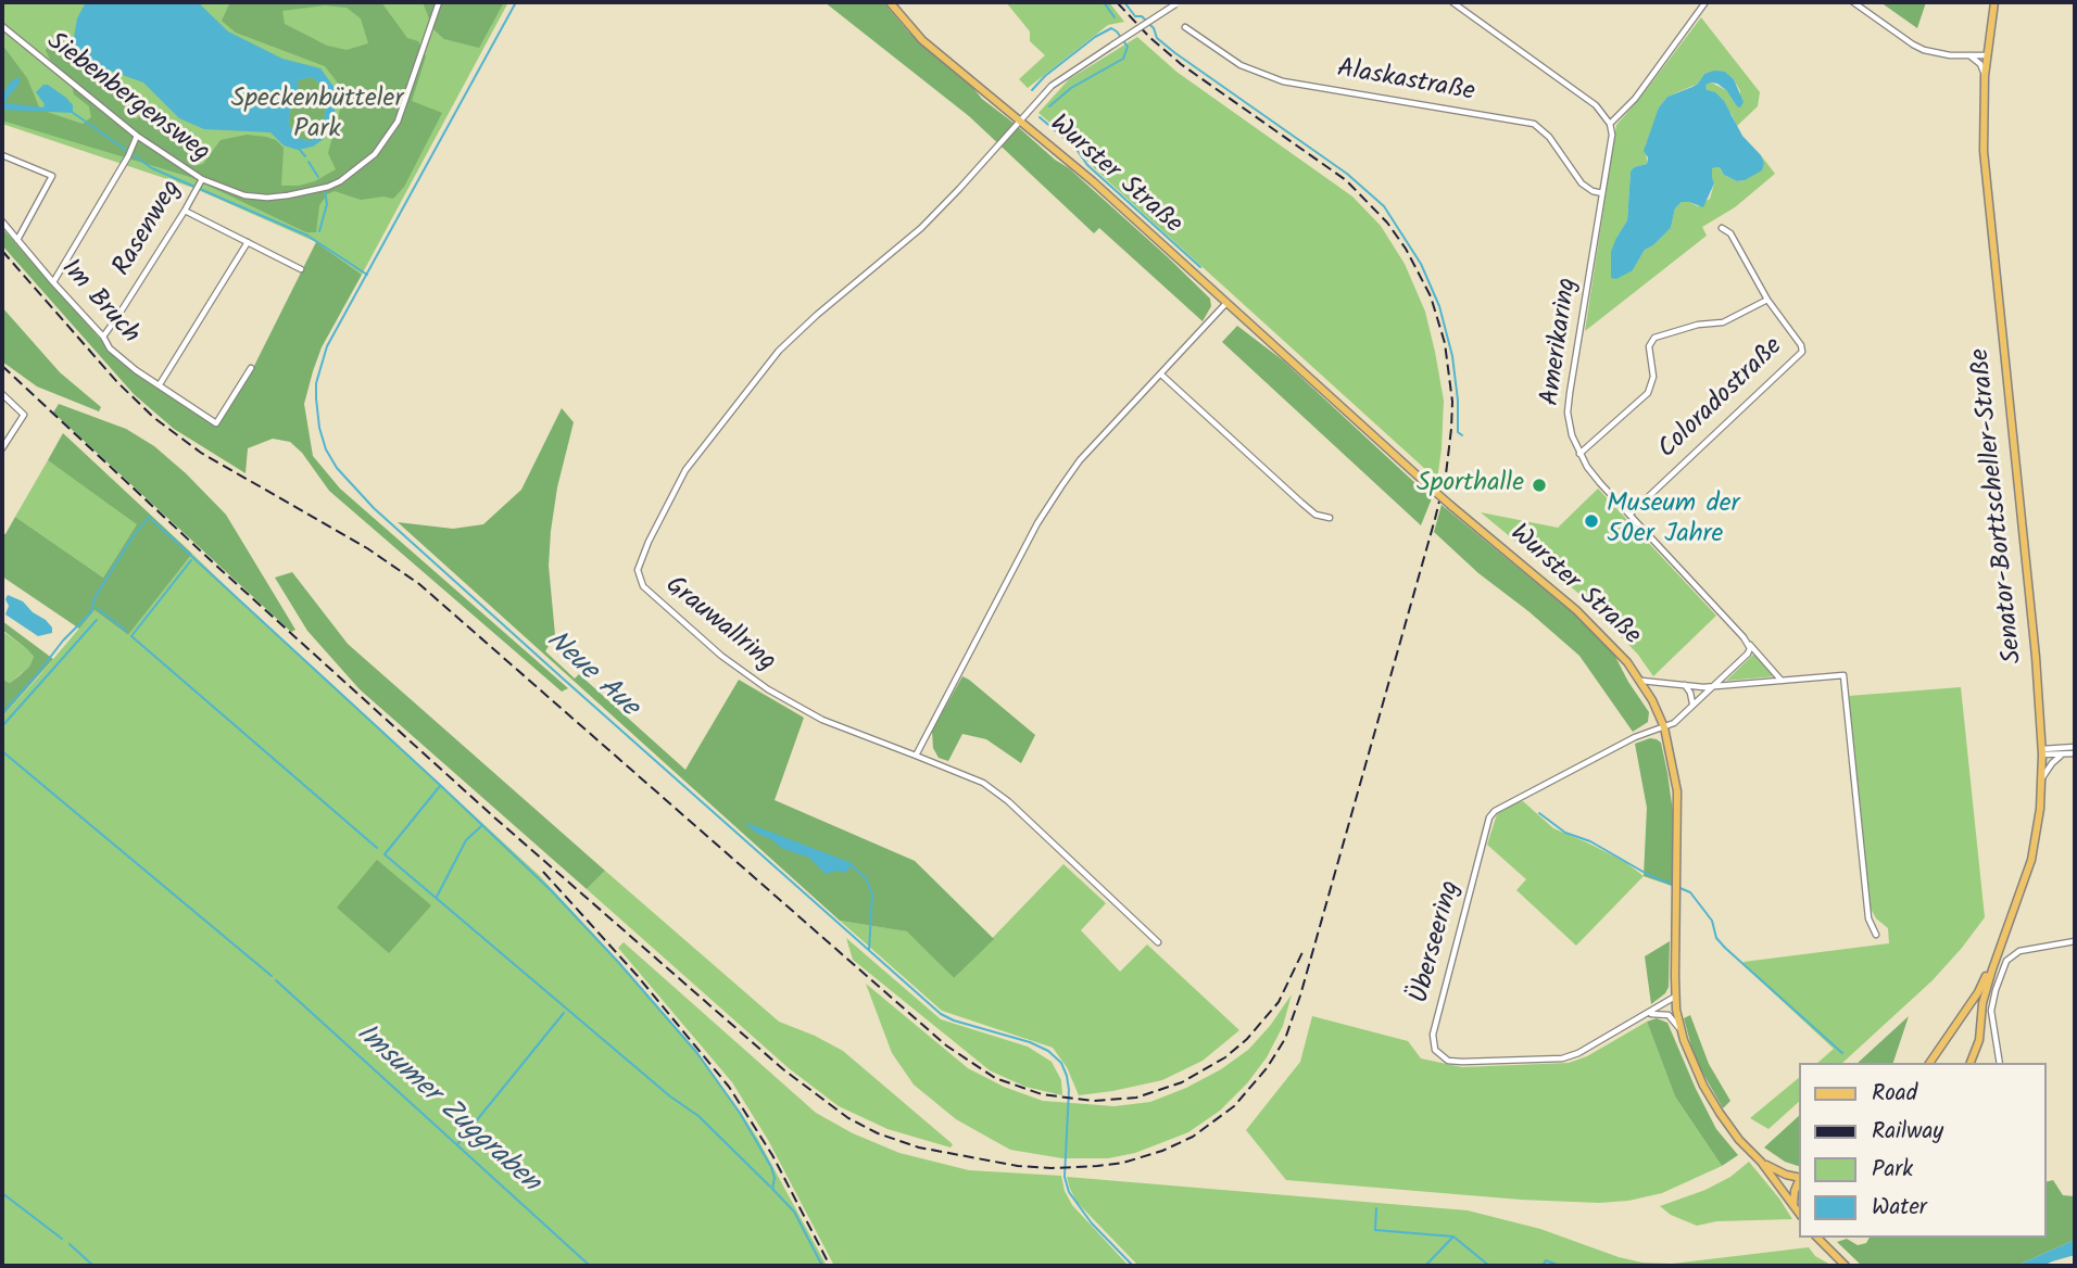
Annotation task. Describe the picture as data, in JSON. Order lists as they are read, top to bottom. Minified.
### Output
{"streets":{"main road":["Wurster Straße","Senator-Borttscheller-Straße"],"street":["Alaskastraße","Siebenbergensweg","Rasenweg","Im Bruch","Amerikaring","Coloradostraße","Grauwallring","Überseering"]},"crossings":[["Alaskastraße","Amerikaring"],["Siebenbergensweg","Rasenweg"],["Wurster Straße","Grauwallring"],["Wurster Straße","Überseering"],["Rasenweg","Im Bruch"],["Amerikaring","Coloradostraße"]],"water":["Neue Aue","Imsumer Zuggraben"],"parks":["Speckenbütteler Park"],"places":["Sporthalle","Museum der 50er Jahre"],"legend":["Road","Railway","Park","Water"]}
